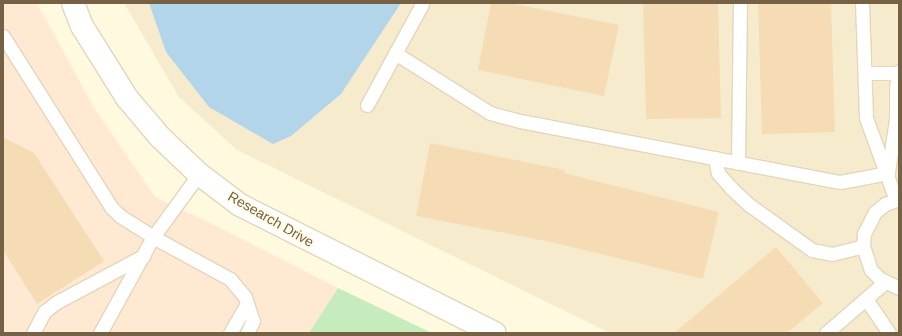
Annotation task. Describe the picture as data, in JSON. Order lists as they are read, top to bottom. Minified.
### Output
{"streets":{"street":["Research Drive"]}}
